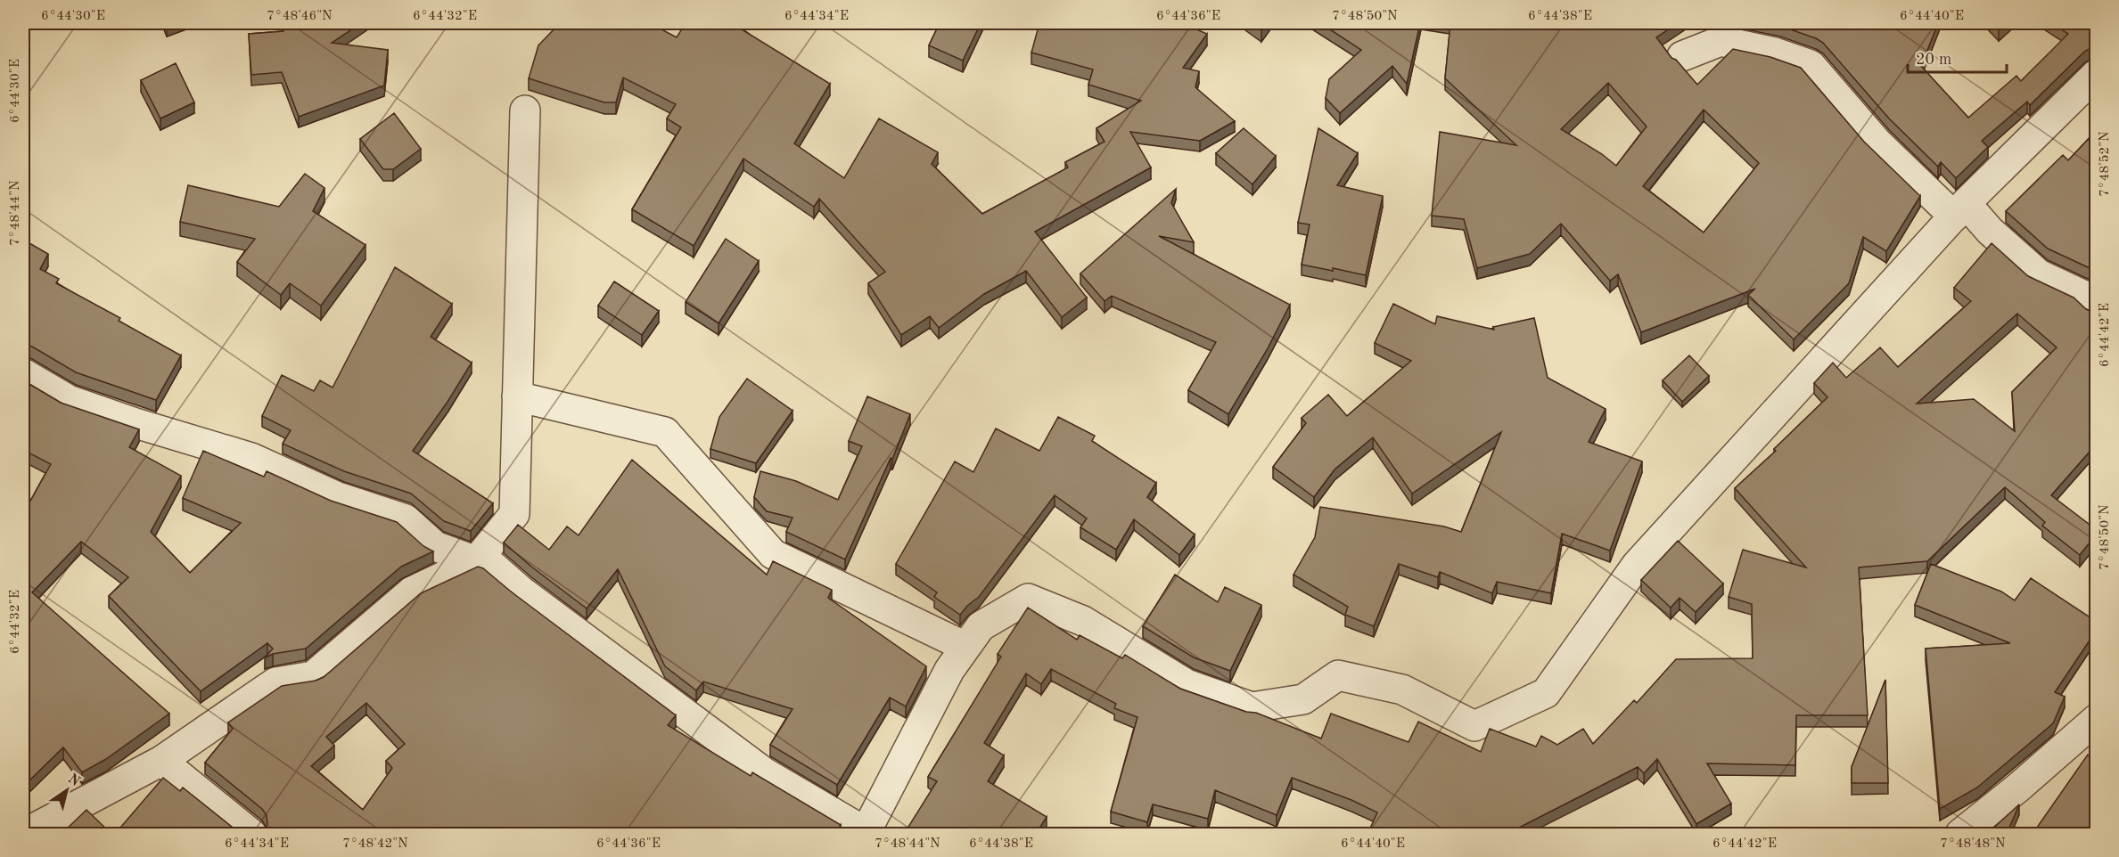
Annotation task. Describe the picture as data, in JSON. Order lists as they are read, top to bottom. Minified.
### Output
{"scale_bar":"20 m","north":"top right","coordinates":["6°44'30\"E","7°48'46\"N","6°44'32\"E","6°44'34\"E","6°44'36\"E","7°48'50\"N","6°44'38\"E","6°44'40\"E","7°48'52\"N","7°48'44\"N","6°44'42\"E","7°48'42\"N","7°48'48\"N"]}
